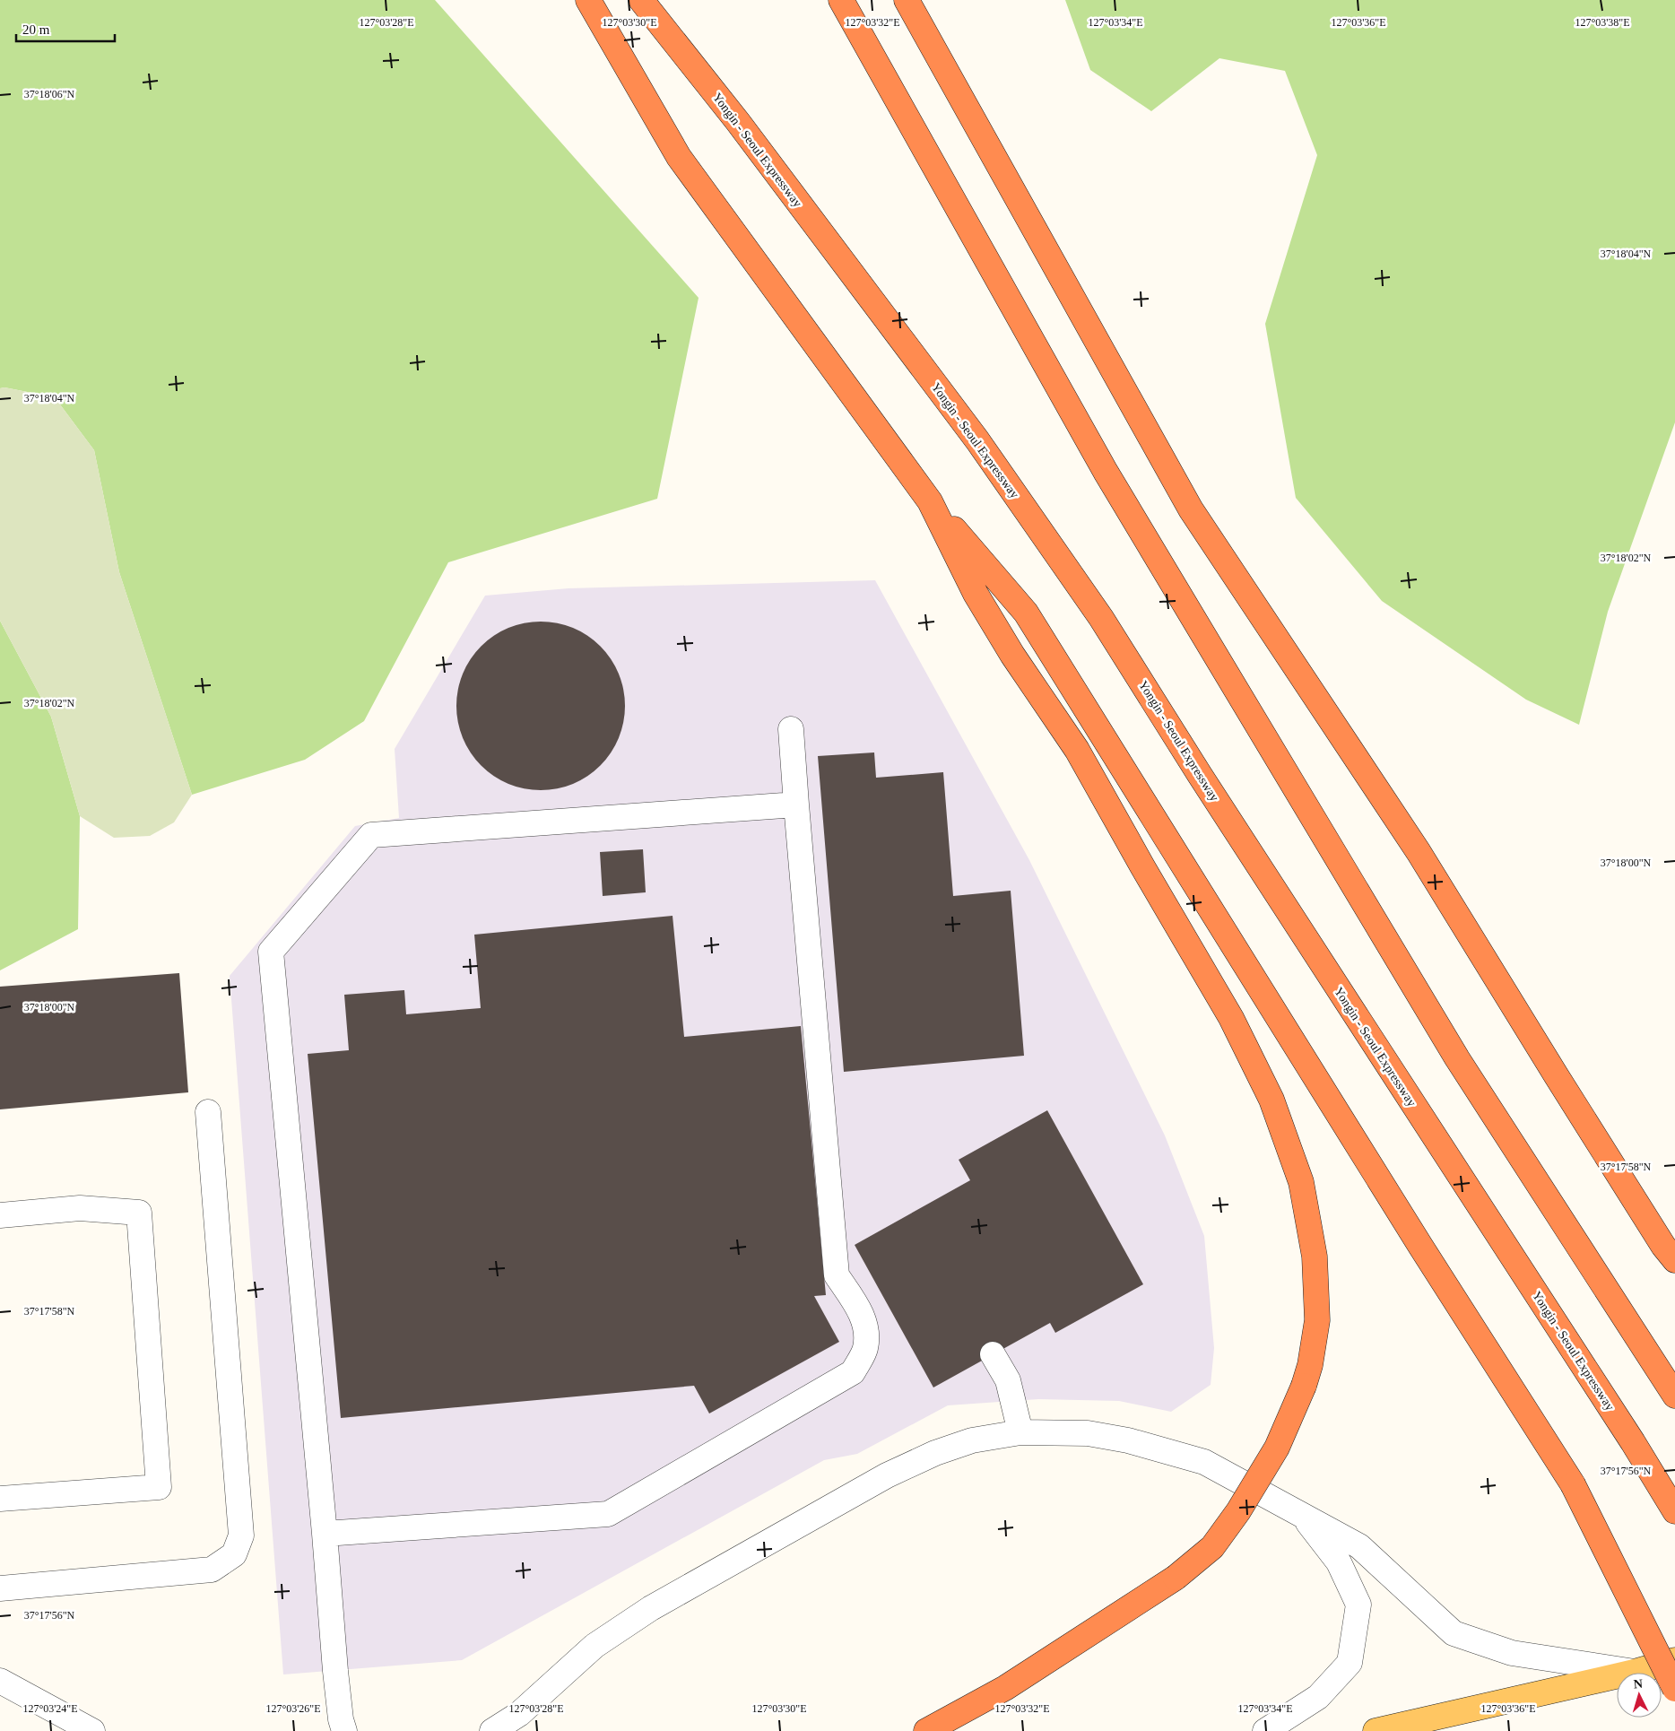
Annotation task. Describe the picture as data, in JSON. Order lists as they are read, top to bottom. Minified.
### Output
{"streets":{"highway":["Yongin - Seoul Expressway"]},"scale_bar":"20 m","north":"top","coordinates":["127°03'28\"E","127°03'30\"E","127°03'32\"E","127°03'34\"E","127°03'36\"E","127°03'38\"E","37°18'06\"N","37°18'04\"N","37°18'02\"N","37°18'00\"N","37°17'58\"N","37°17'56\"N","127°03'24\"E","127°03'26\"E"]}
